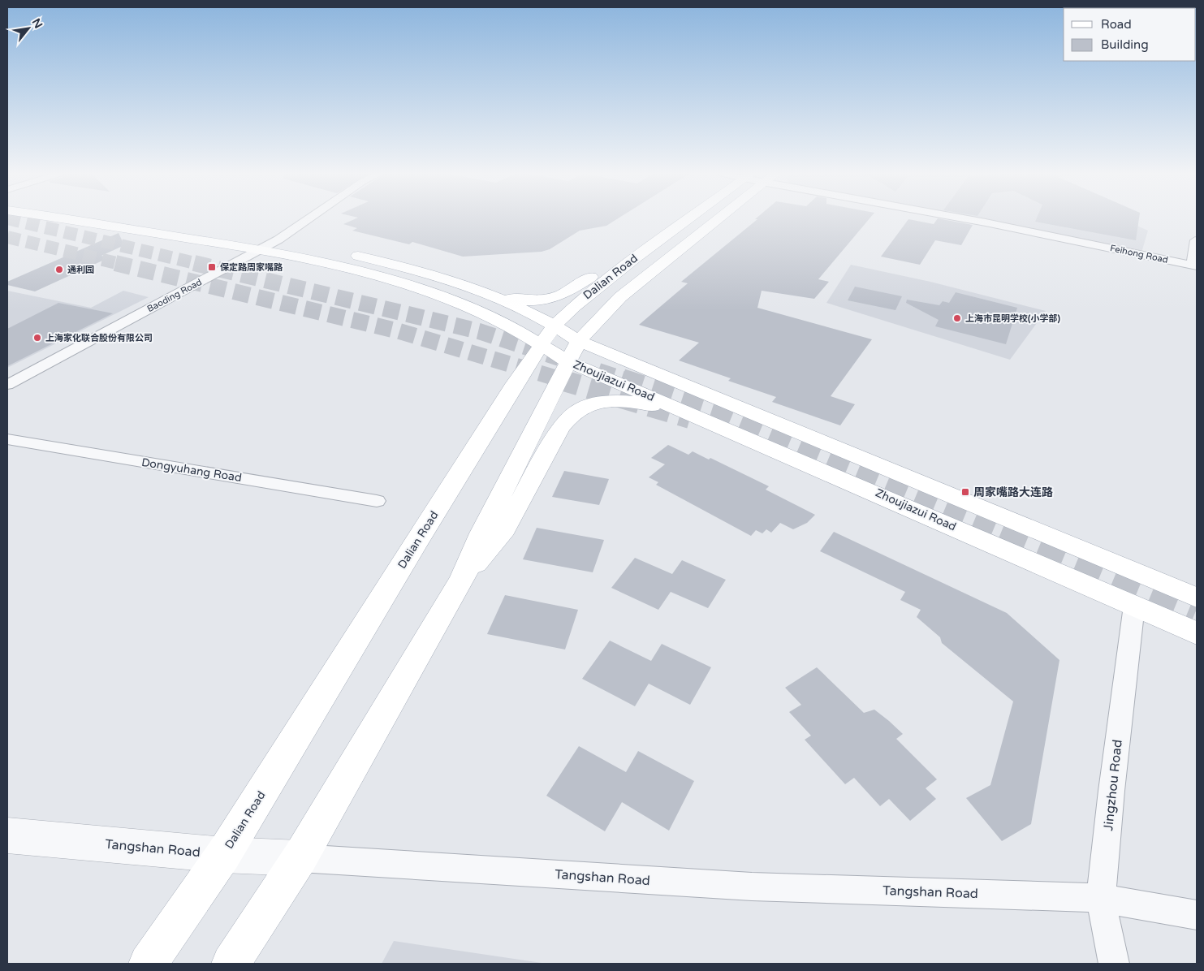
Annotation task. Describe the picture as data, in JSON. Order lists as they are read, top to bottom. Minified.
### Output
{"streets":{"main road":["Dalian Road","Zhoujiazui Road"],"street":["Feihong Road","Baoding Road","Dongyuhang Road","Jingzhou Road","Tangshan Road"]},"crossings":[["Dalian Road","Zhoujiazui Road"],["Dalian Road","Tangshan Road"],["Baoding Road","Zhoujiazui Road"],["Zhoujiazui Road","Jingzhou Road"],["Jingzhou Road","Tangshan Road"]],"places":{"transit":["保定路周家嘴路","周家嘴路大连路"],"other":["通利园","上海市昆明学校(小学部)","上海家化联合股份有限公司"]},"legend":["Road","Building"],"north":"top right"}
